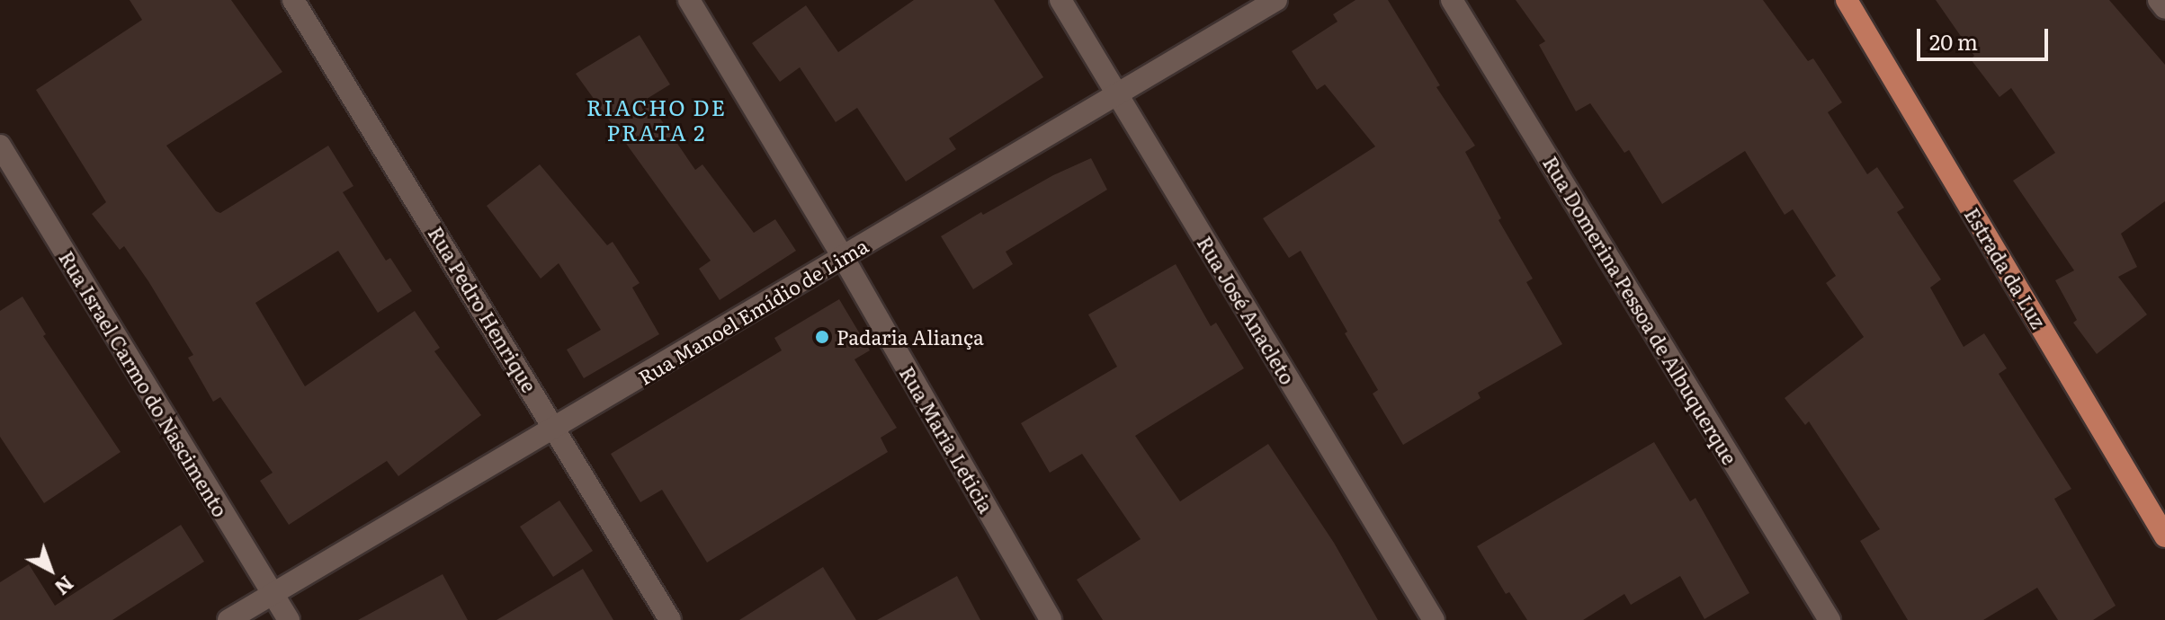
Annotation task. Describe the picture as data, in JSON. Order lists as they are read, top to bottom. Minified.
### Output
{"streets":{"main road":["Estrada da Luz"],"street":["Rua Pedro Henrique","Rua José Anacleto","Rua Domerina Pessoa de Albuquerque","Rua Manoel Emídio de Lima","Rua Israel Carmo do Nascimento","Rua Maria Leticia"]},"crossings":[["Rua Pedro Henrique","Rua Manoel Emídio de Lima"],["Rua José Anacleto","Rua Manoel Emídio de Lima"],["Rua Manoel Emídio de Lima","Rua Israel Carmo do Nascimento"],["Rua Manoel Emídio de Lima","Rua Maria Leticia"]],"districts":["RIACHO DE PRATA 2"],"places":["Padaria Aliança"],"scale_bar":"20 m","north":"bottom right"}
